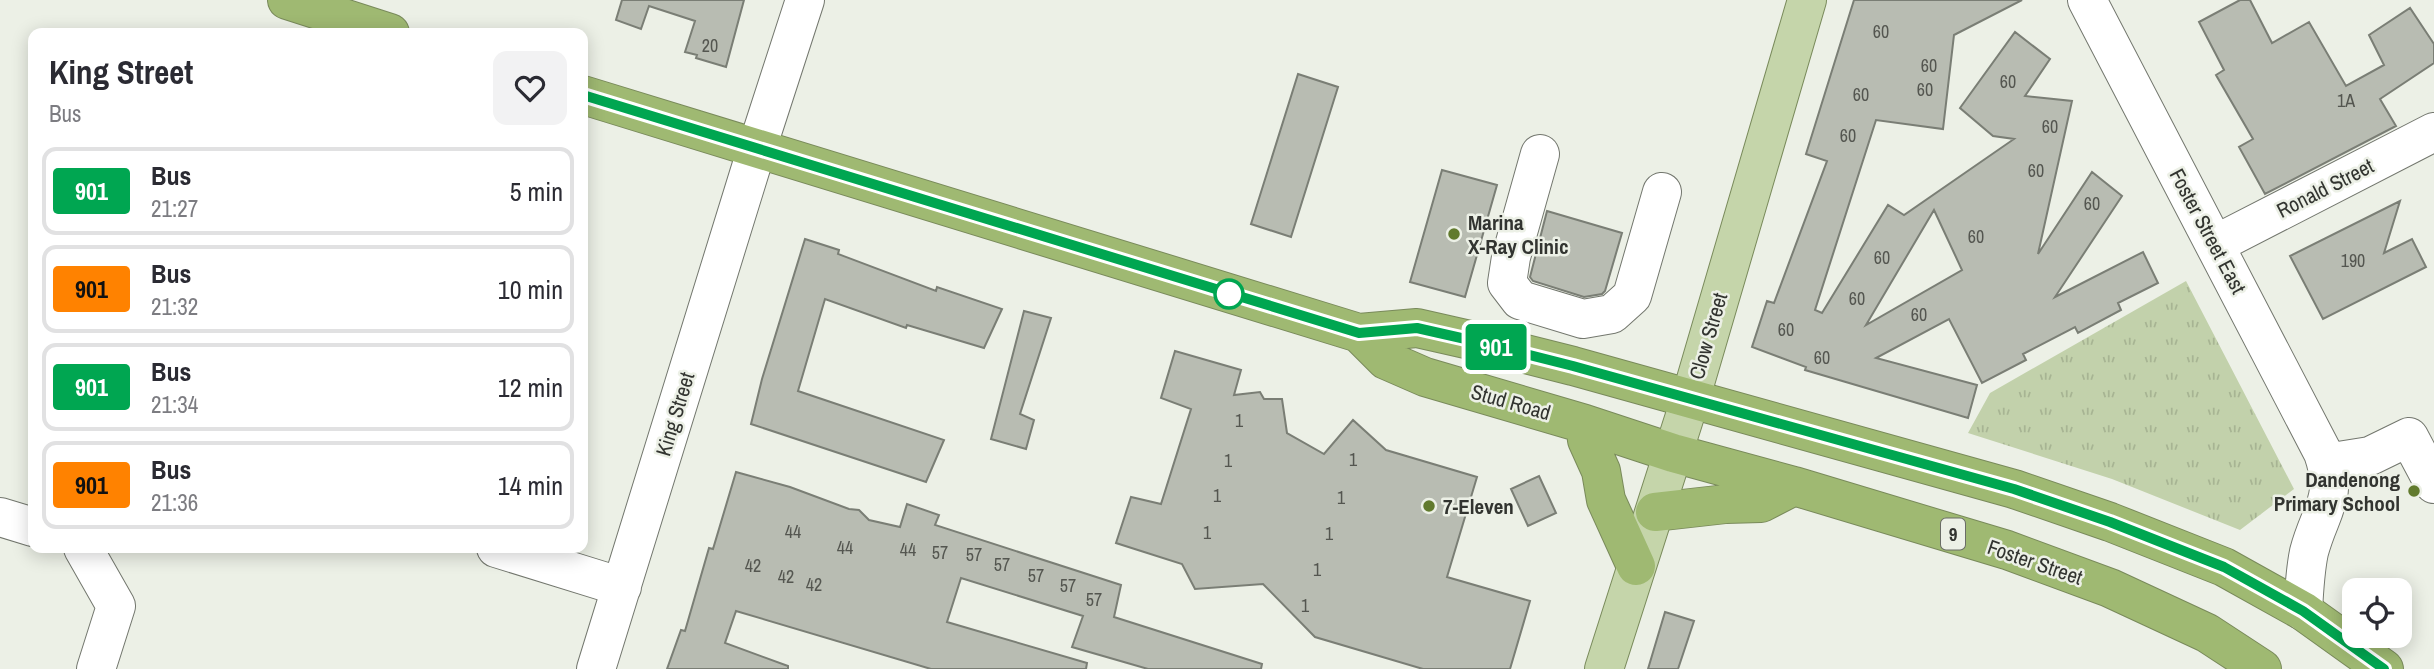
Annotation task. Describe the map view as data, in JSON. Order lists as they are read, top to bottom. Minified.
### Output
{"streets":{"highway":["Stud Road","9","Foster Street"],"main road":["Clow Street"],"street":["Ronald Street","Foster Street East","King Street"]},"crossings":[["Ronald Street","Foster Street East"],["Clow Street","Stud Road"],["Clow Street","9"],["Clow Street","Foster Street"],["Stud Road","King Street"],["Stud Road","9"],["Stud Road","Foster Street"]],"places":["Marina X-Ray Clinic","Dandenong Primary School","7-Eleven"],"lines":["bus line 901"],"house_numbers":["60","20","60","60","60","60","1A","60","60","60","60","60","60","190","60","60","60","60","1","1","1","1","1","44","1","1","44","44","57","57","57","42","1","57","42","42","57","57","1"],"page":{"on_map":"901","heading":["King Street","Bus"],"list":[{"mark":"901","name":"Bus","note":"21:27","value":"5 min"},{"mark":"901","name":"Bus","note":"21:32","value":"10 min"},{"mark":"901","name":"Bus","note":"21:34","value":"12 min"},{"mark":"901","name":"Bus","note":"21:36","value":"14 min"}]}}
